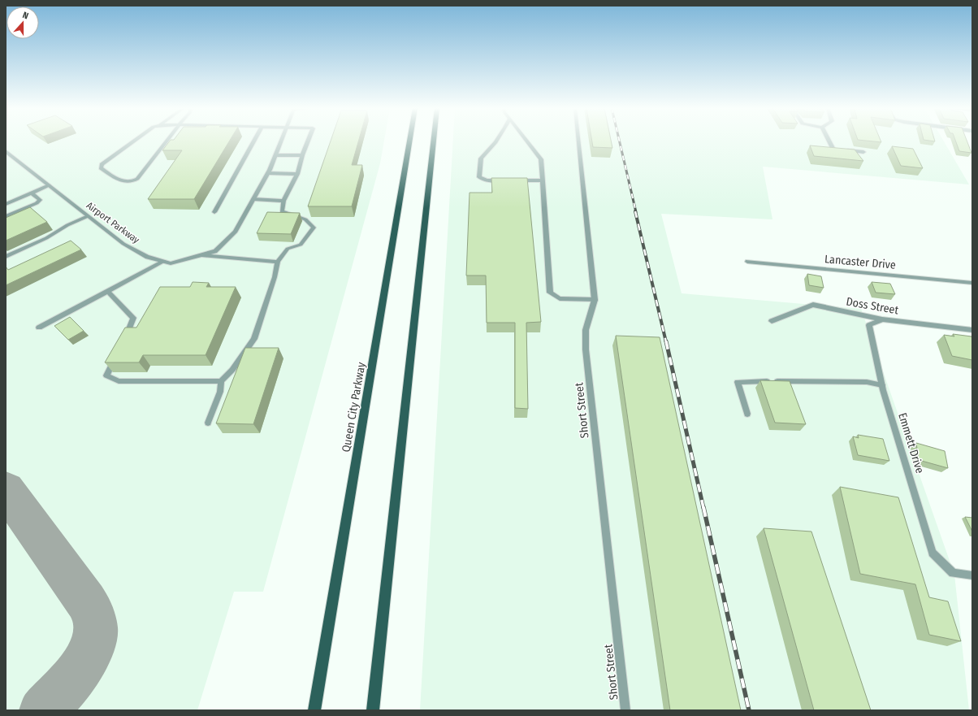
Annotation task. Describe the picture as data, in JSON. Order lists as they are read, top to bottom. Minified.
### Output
{"streets":{"main road":["Queen City Parkway"],"street":["Airport Parkway","Lancaster Drive","Doss Street","Short Street","Emmett Drive"]},"crossings":[["Doss Street","Emmett Drive"]],"north":"top"}
